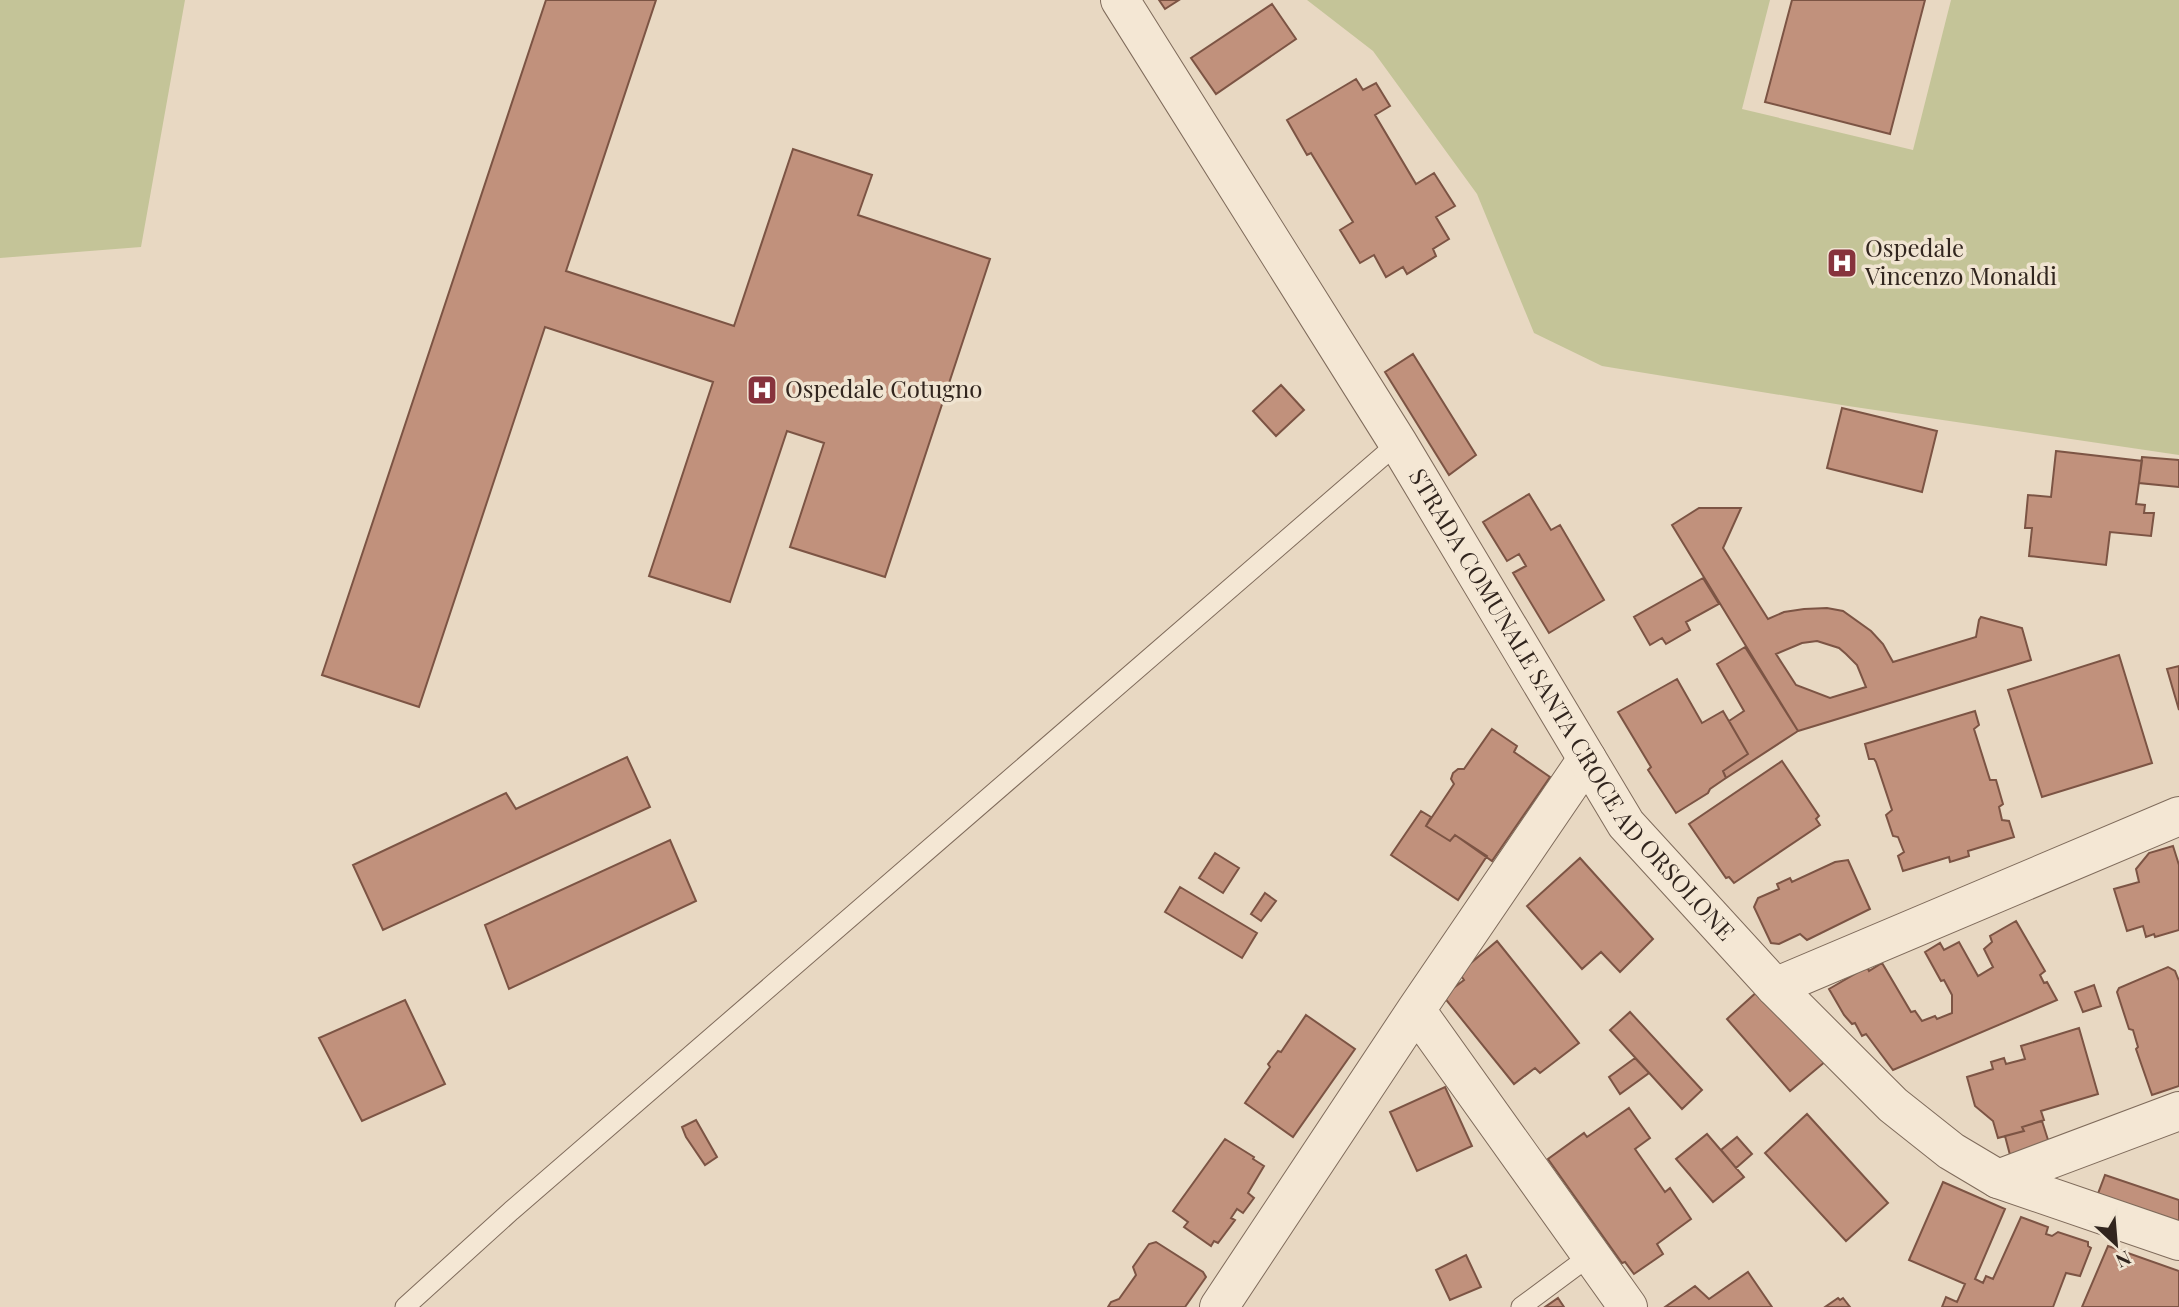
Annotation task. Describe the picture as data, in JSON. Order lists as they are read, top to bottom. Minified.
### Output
{"streets":{"street":["STRADA COMUNALE SANTA CROCE AD ORSOLONE"]},"places":{"hospital":["Ospedale Vincenzo Monaldi","Ospedale Cotugno"]},"north":"bottom right"}
